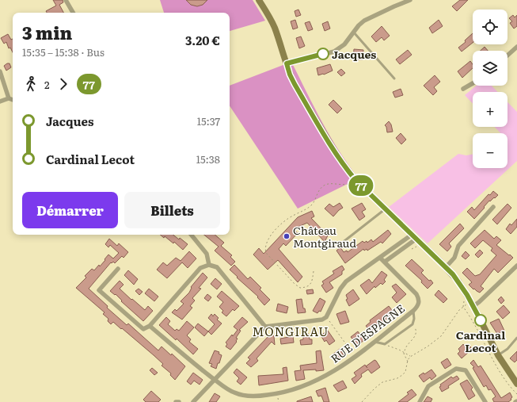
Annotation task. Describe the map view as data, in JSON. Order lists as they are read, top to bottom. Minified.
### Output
{"streets":{"street":["RUE D'ESPAGNE"]},"districts":["MONGIRAU"],"places":["Jacques","Château Montgiraud","Cardinal Lecot"],"lines":["bus line 77"],"page":{"on_map":"77","map_buttons":["+","−"],"heading":["3 min","15:35 – 15:38 · Bus","3.20 €"],"legs":["2","77"],"list":[{"name":"Jacques","value":"15:37"},{"name":"Cardinal Lecot","value":"15:38"}],"buttons":["Démarrer","Billets"]}}
